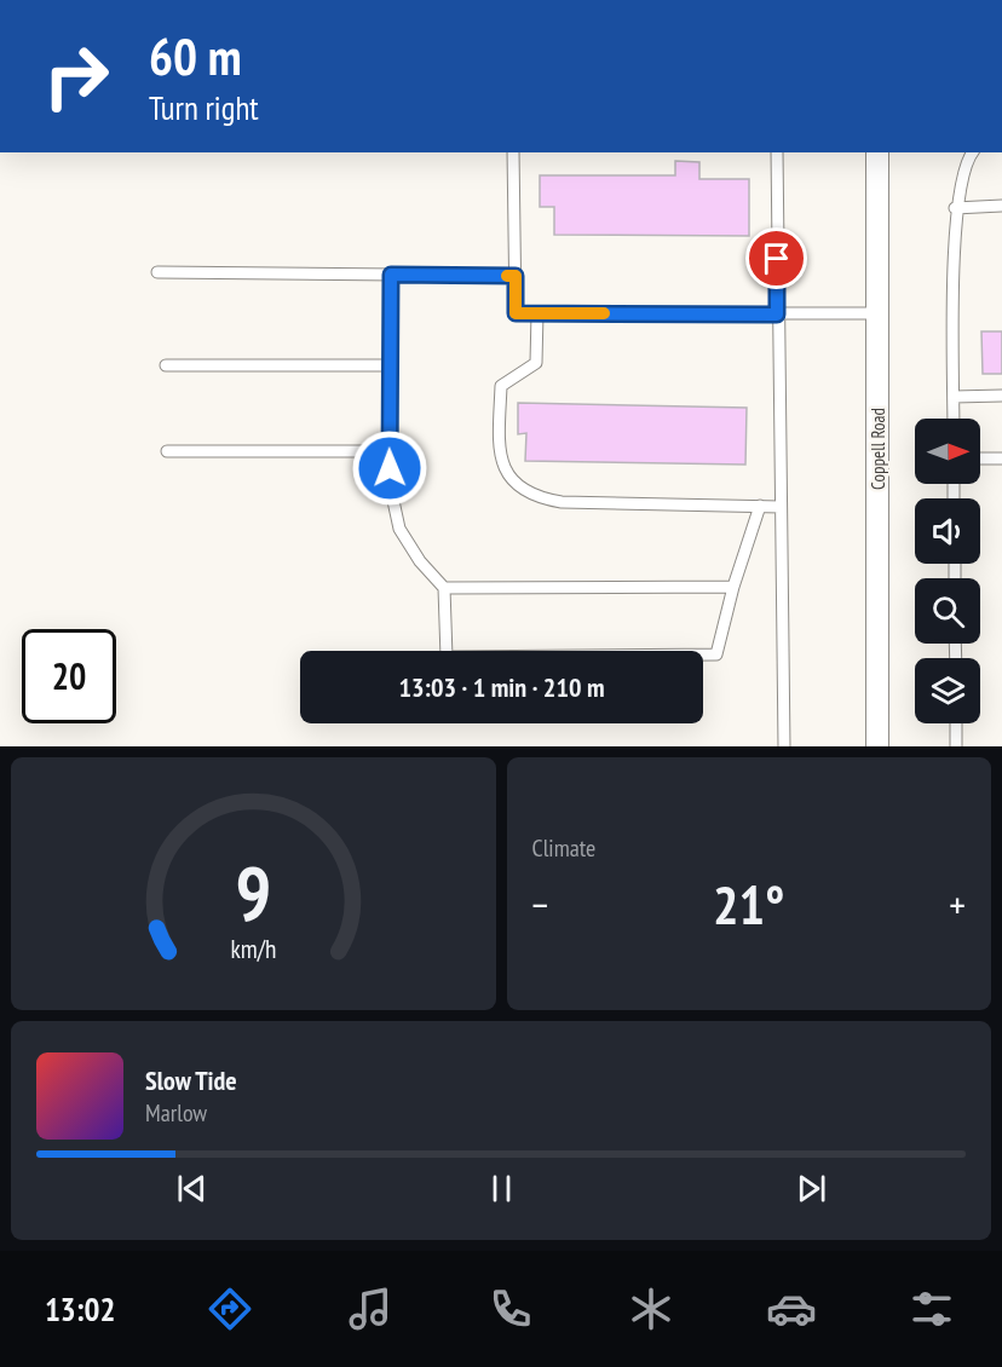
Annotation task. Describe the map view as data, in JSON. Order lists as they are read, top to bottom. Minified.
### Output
{"streets":{"street":["Coppell Road"]},"north":"right","page":{"turn":["60 m","Turn right"],"limit":"20","trip":"13:03 · 1 min · 210 m","tile":"Climate","heat":["−","21°","+"],"song":["Slow Tide","Marlow"],"tabs":"13:02","gauge":["9","km/h"]}}
